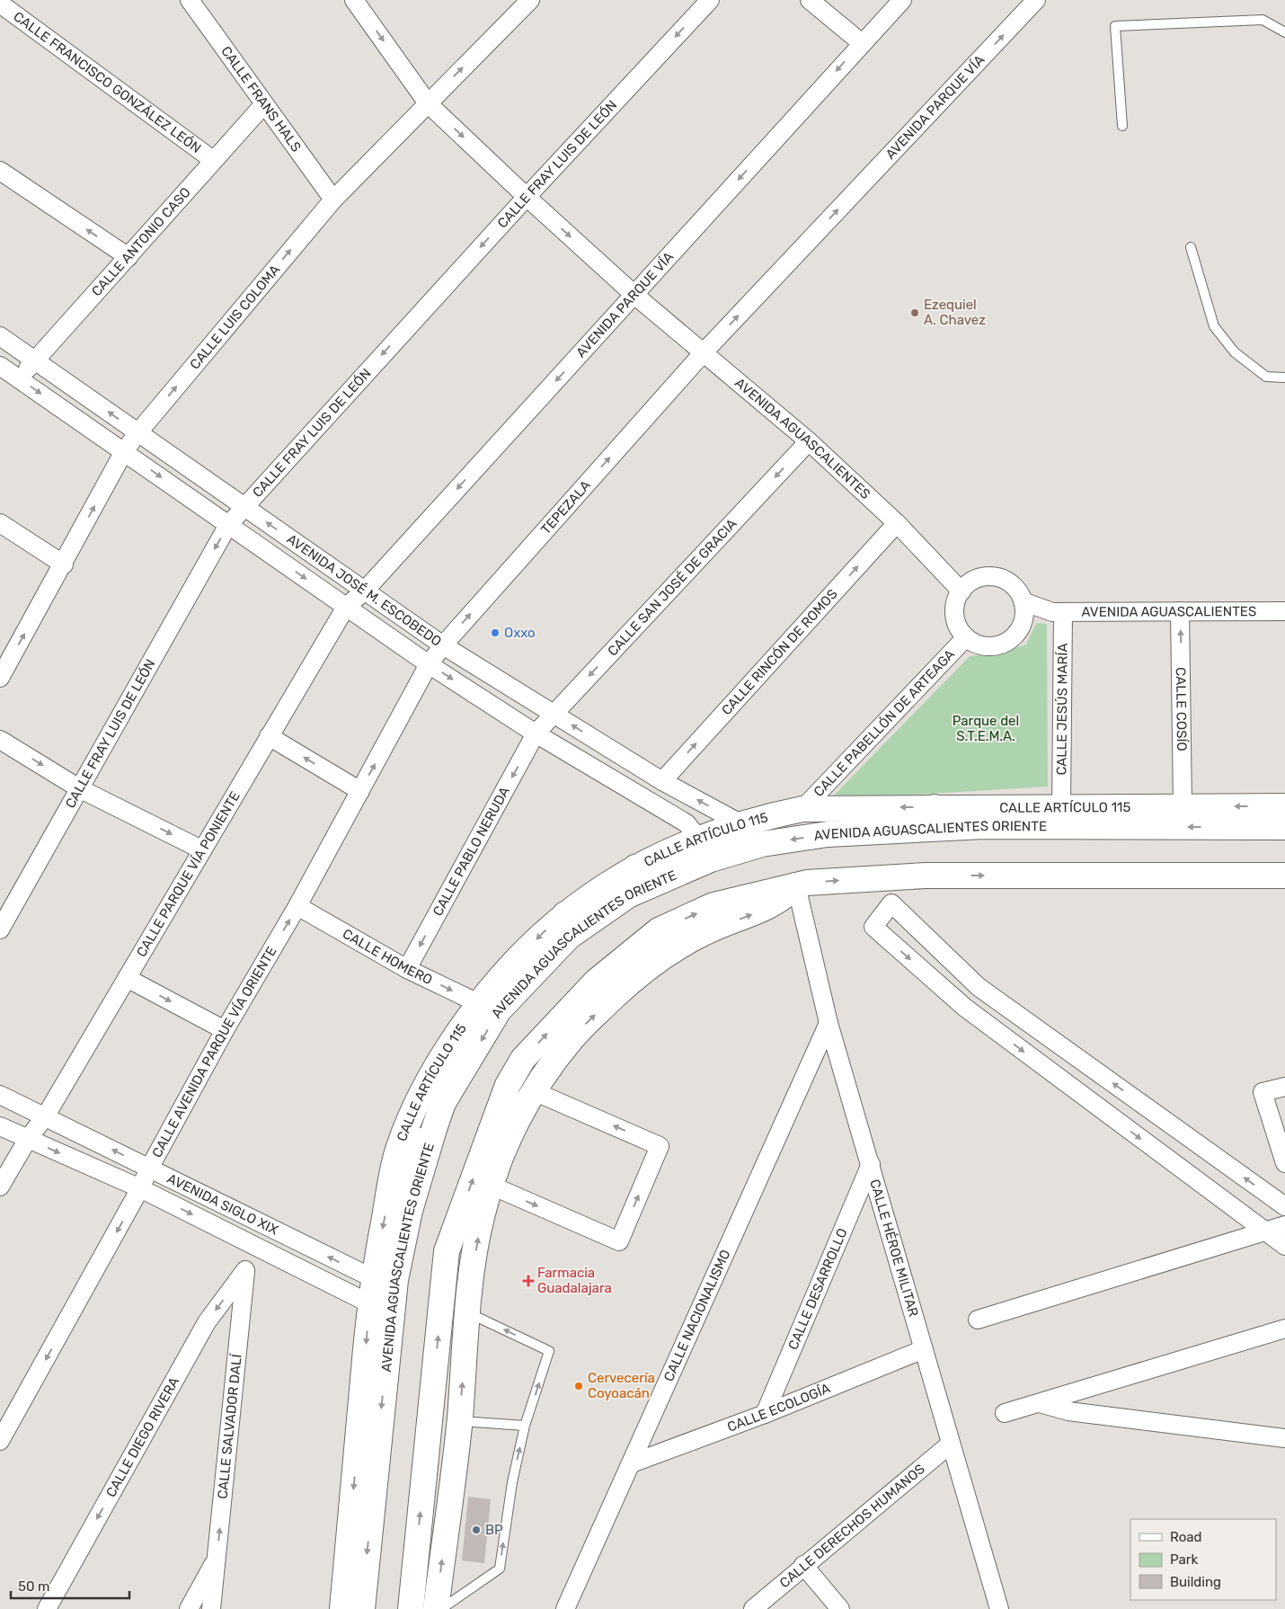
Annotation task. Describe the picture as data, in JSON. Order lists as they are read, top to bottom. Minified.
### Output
{"streets":{"main road":["CALLE ARTÍCULO 115","AVENIDA AGUASCALIENTES ORIENTE"],"street":["CALLE FRANCISCO GONZÁLEZ LEÓN","CALLE FRANS HALS","AVENIDA PARQUE VÍA","CALLE FRAY LUIS DE LEÓN","CALLE ANTONIO CASO","CALLE LUIS COLOMA","AVENIDA AGUASCALIENTES","TEPEZALA","CALLE SAN JOSÉ DE GRACIA","AVENIDA JOSÉ M. ESCOBEDO","CALLE RINCÓN DE ROMOS","CALLE COSÍO","CALLE JESÚS MARÍA","CALLE PABELLÓN DE ARTEAGA","CALLE PABLO NERUDA","CALLE PARQUE VÍA PONIENTE","CALLE HOMERO","CALLE AVENIDA PARQUE VÍA ORIENTE","AVENIDA SIGLO XIX","CALLE HÉROE MILITAR","CALLE DESARROLLO","CALLE NACIONALISMO","CALLE ECOLOGÍA","CALLE SALVADOR DALÍ","CALLE DIEGO RIVERA","CALLE DERECHOS HUMANOS"]},"crossings":[["CALLE FRANCISCO GONZÁLEZ LEÓN","CALLE ANTONIO CASO"],["CALLE FRANS HALS","CALLE ANTONIO CASO"],["CALLE FRANS HALS","CALLE LUIS COLOMA"],["AVENIDA PARQUE VÍA","AVENIDA AGUASCALIENTES"],["AVENIDA PARQUE VÍA","TEPEZALA"],["AVENIDA PARQUE VÍA","AVENIDA JOSÉ M. ESCOBEDO"],["AVENIDA PARQUE VÍA","CALLE PARQUE VÍA PONIENTE"],["CALLE FRAY LUIS DE LEÓN","AVENIDA AGUASCALIENTES"],["CALLE FRAY LUIS DE LEÓN","AVENIDA JOSÉ M. ESCOBEDO"],["CALLE ANTONIO CASO","AVENIDA JOSÉ M. ESCOBEDO"],["CALLE LUIS COLOMA","AVENIDA AGUASCALIENTES"],["CALLE LUIS COLOMA","AVENIDA JOSÉ M. ESCOBEDO"],["AVENIDA AGUASCALIENTES","TEPEZALA"],["AVENIDA AGUASCALIENTES","CALLE SAN JOSÉ DE GRACIA"],["AVENIDA AGUASCALIENTES","CALLE RINCÓN DE ROMOS"],["AVENIDA AGUASCALIENTES","CALLE COSÍO"],["AVENIDA AGUASCALIENTES","CALLE JESÚS MARÍA"],["AVENIDA AGUASCALIENTES","CALLE PABELLÓN DE ARTEAGA"],["TEPEZALA","AVENIDA JOSÉ M. ESCOBEDO"],["TEPEZALA","CALLE AVENIDA PARQUE VÍA ORIENTE"],["CALLE SAN JOSÉ DE GRACIA","AVENIDA JOSÉ M. ESCOBEDO"],["CALLE SAN JOSÉ DE GRACIA","CALLE PABLO NERUDA"],["AVENIDA JOSÉ M. ESCOBEDO","CALLE RINCÓN DE ROMOS"],["AVENIDA JOSÉ M. ESCOBEDO","CALLE ARTÍCULO 115"],["AVENIDA JOSÉ M. ESCOBEDO","CALLE PABLO NERUDA"],["AVENIDA JOSÉ M. ESCOBEDO","CALLE PARQUE VÍA PONIENTE"],["AVENIDA JOSÉ M. ESCOBEDO","CALLE AVENIDA PARQUE VÍA ORIENTE"],["CALLE COSÍO","CALLE ARTÍCULO 115"],["CALLE JESÚS MARÍA","CALLE ARTÍCULO 115"],["CALLE PABELLÓN DE ARTEAGA","CALLE ARTÍCULO 115"],["CALLE ARTÍCULO 115","AVENIDA AGUASCALIENTES ORIENTE"],["CALLE ARTÍCULO 115","CALLE HOMERO"],["CALLE ARTÍCULO 115","AVENIDA SIGLO XIX"],["AVENIDA AGUASCALIENTES ORIENTE","AVENIDA SIGLO XIX"],["CALLE PABLO NERUDA","CALLE HOMERO"],["CALLE PARQUE VÍA PONIENTE","AVENIDA SIGLO XIX"],["CALLE HOMERO","CALLE AVENIDA PARQUE VÍA ORIENTE"],["CALLE AVENIDA PARQUE VÍA ORIENTE","AVENIDA SIGLO XIX"],["AVENIDA SIGLO XIX","CALLE SALVADOR DALÍ"],["CALLE HÉROE MILITAR","CALLE DESARROLLO"],["CALLE HÉROE MILITAR","CALLE NACIONALISMO"],["CALLE HÉROE MILITAR","CALLE ECOLOGÍA"],["CALLE HÉROE MILITAR","CALLE DERECHOS HUMANOS"],["CALLE DESARROLLO","CALLE ECOLOGÍA"],["CALLE NACIONALISMO","CALLE ECOLOGÍA"],["CALLE SALVADOR DALÍ","CALLE DIEGO RIVERA"]],"one_way":["CALLE FRAY LUIS DE LEÓN","CALLE LUIS COLOMA","AVENIDA AGUASCALIENTES","TEPEZALA","CALLE SAN JOSÉ DE GRACIA","CALLE RINCÓN DE ROMOS","CALLE COSÍO","CALLE PABLO NERUDA","CALLE HOMERO","CALLE SALVADOR DALÍ","CALLE DIEGO RIVERA"],"parks":["Parque del S.T.E.M.A."],"places":{"other":["Ezequiel A. Chavez","Oxxo","Cervecería Coyoacán","BP"],"health":["Farmacia Guadalajara"]},"legend":["Road","Park","Building"],"scale_bar":"50 m"}
